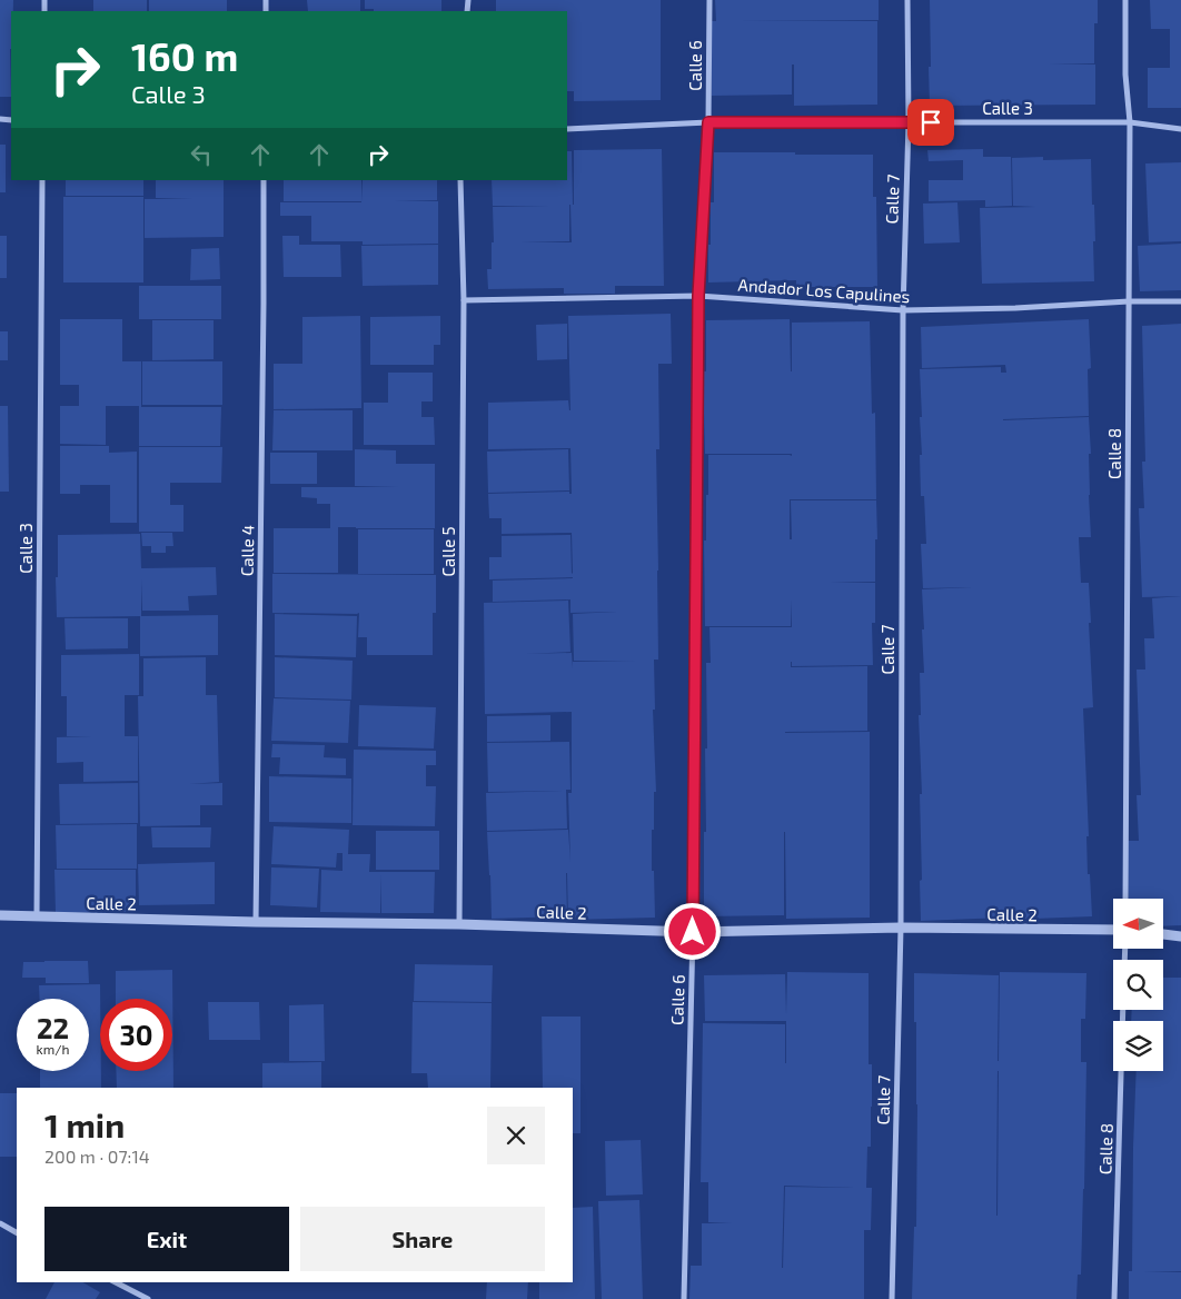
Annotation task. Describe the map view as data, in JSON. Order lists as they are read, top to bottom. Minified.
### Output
{"streets":{"street":["Calle 6","Calle 3","Calle 7","Andador Los Capulines","Calle 8","Calle 4","Calle 5","Calle 2"]},"crossings":[["Calle 6","Calle 3"],["Calle 6","Andador Los Capulines"],["Calle 6","Calle 2"],["Calle 3","Calle 7"],["Calle 3","Calle 8"],["Calle 3","Calle 2"],["Calle 7","Andador Los Capulines"],["Calle 7","Calle 2"],["Andador Los Capulines","Calle 8"],["Andador Los Capulines","Calle 5"],["Calle 4","Calle 2"],["Calle 5","Calle 2"]],"north":"left","page":{"turn":["160 m","Calle 3"],"speed":"22 km/h","limit":"30","heading":["1 min","200 m · 07:14"],"buttons":["Exit","Share"]}}
